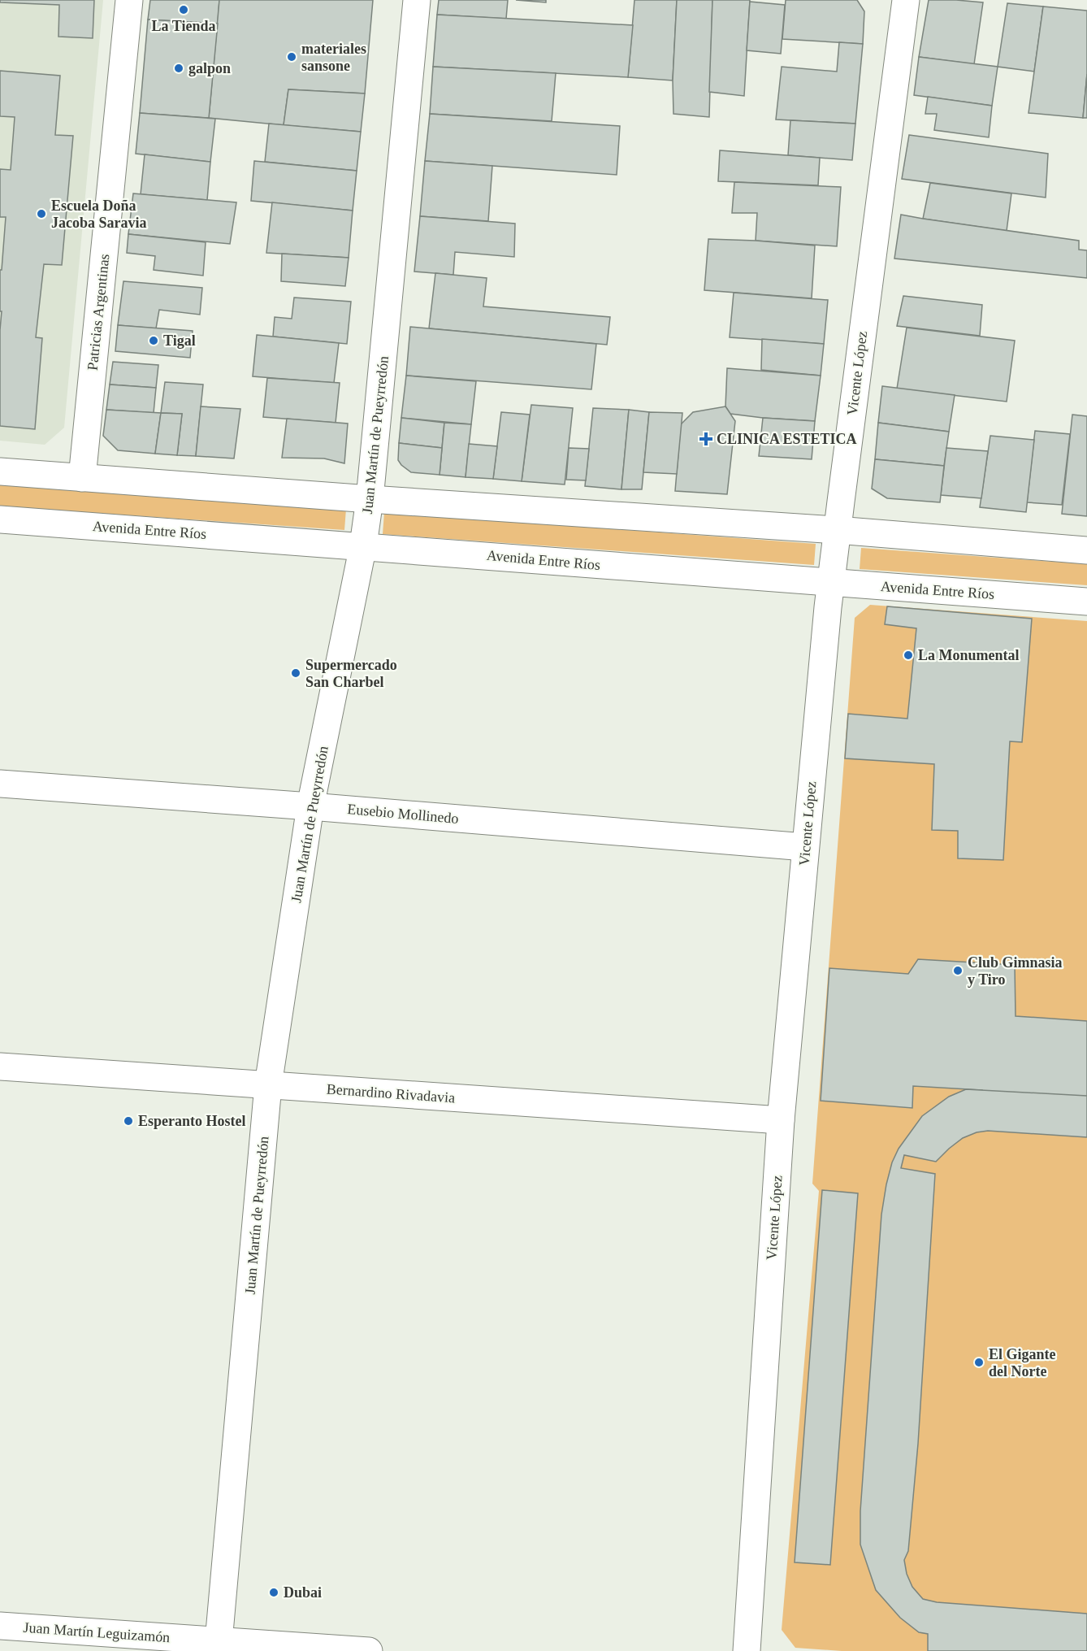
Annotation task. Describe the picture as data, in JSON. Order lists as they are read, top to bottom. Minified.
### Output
{"streets":{"street":["Patricias Argentinas","Vicente López","Juan Martín de Pueyrredón","Avenida Entre Ríos","Eusebio Mollinedo","Bernardino Rivadavia","Juan Martín Leguizamón"]},"crossings":[["Vicente López","Avenida Entre Ríos"],["Vicente López","Eusebio Mollinedo"],["Vicente López","Bernardino Rivadavia"],["Juan Martín de Pueyrredón","Avenida Entre Ríos"],["Juan Martín de Pueyrredón","Eusebio Mollinedo"],["Juan Martín de Pueyrredón","Bernardino Rivadavia"],["Juan Martín de Pueyrredón","Juan Martín Leguizamón"]],"places":{"other":["La Tienda","materiales sansone","galpon","Escuela Doña Jacoba Saravia","Tigal","La Monumental","Supermercado San Charbel","Club Gimnasia y Tiro","Esperanto Hostel","El Gigante del Norte","Dubai"],"health":["CLINICA ESTETICA"]}}
